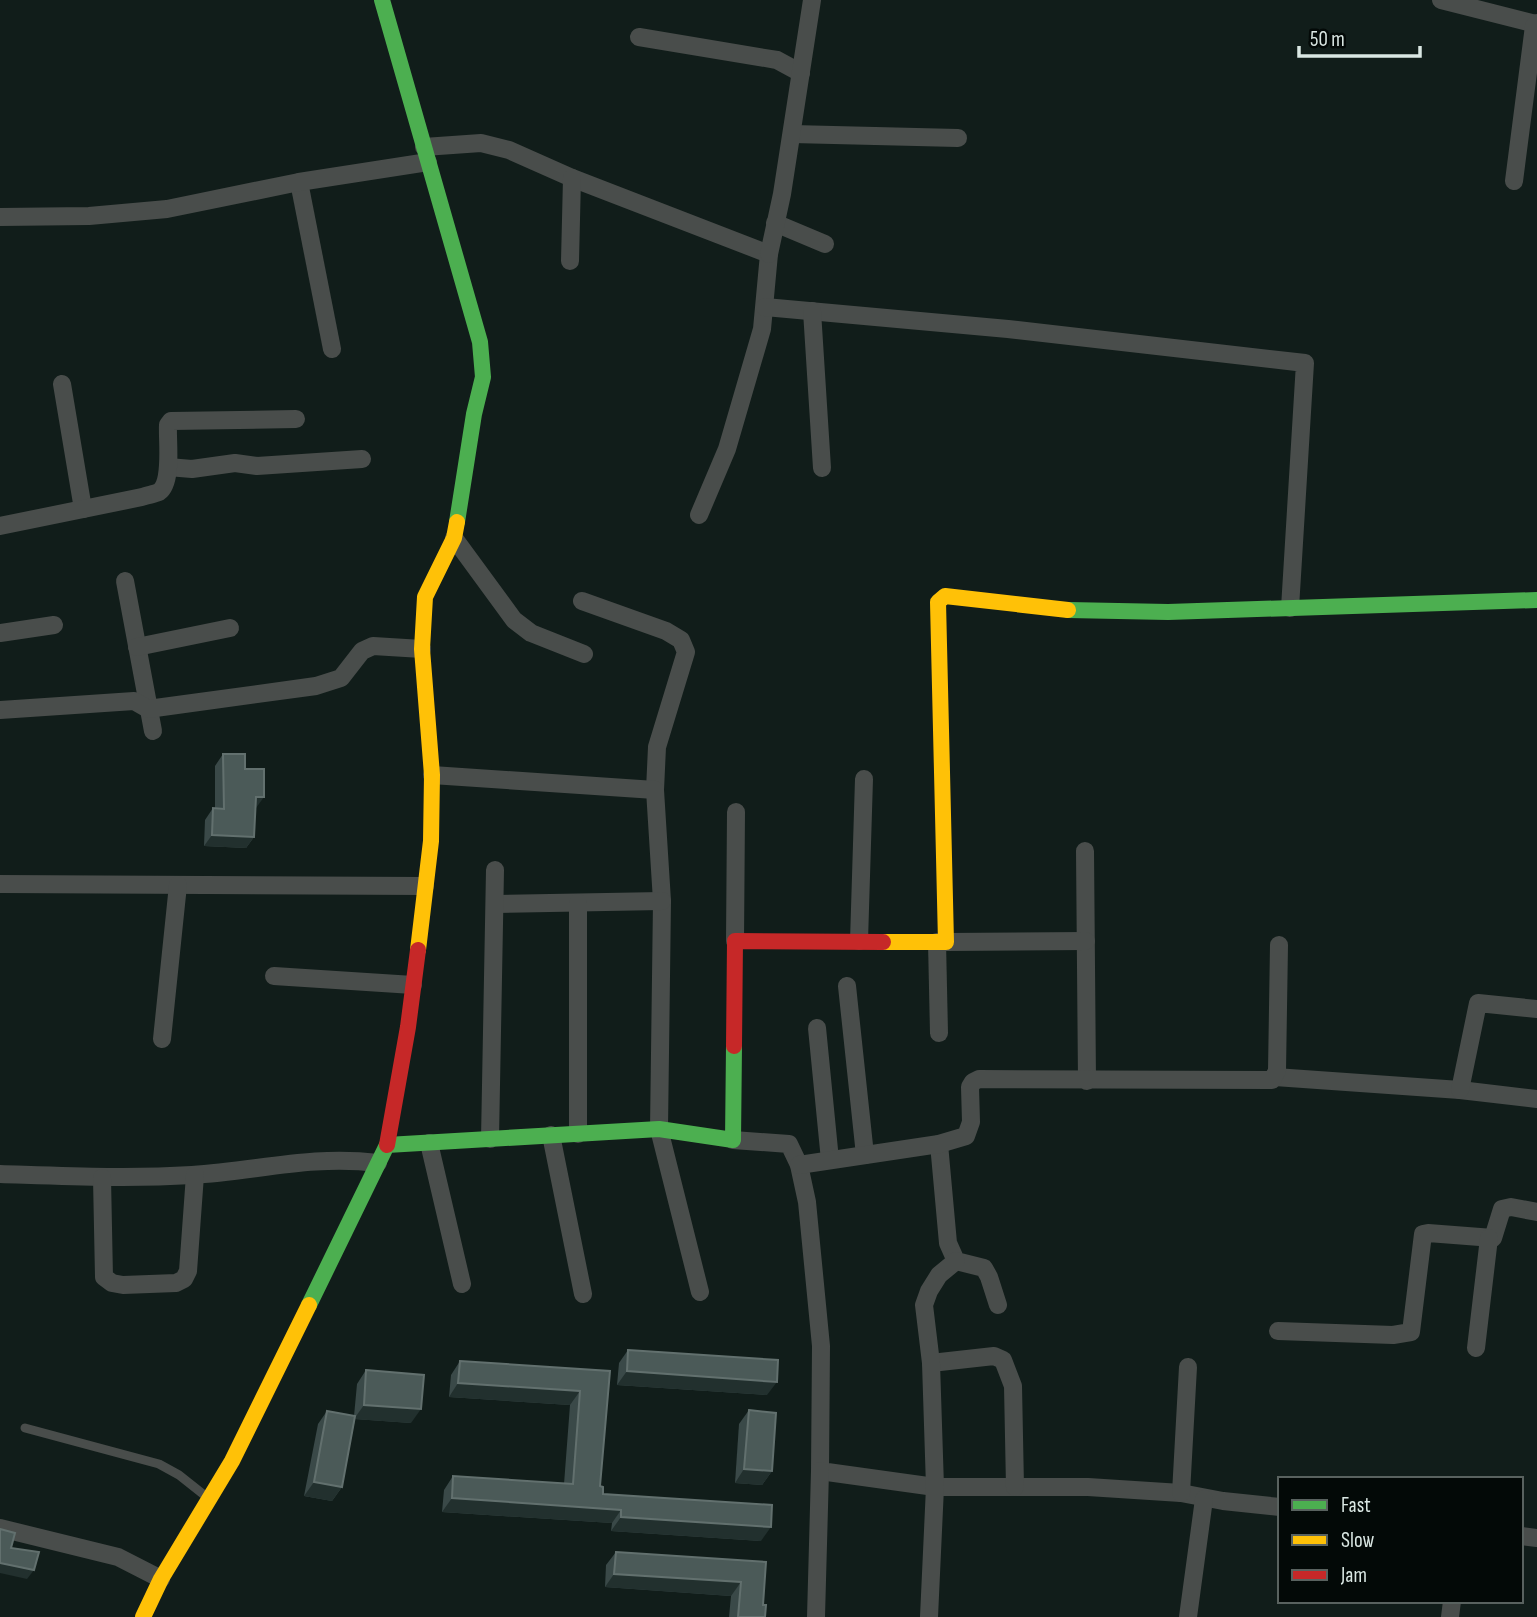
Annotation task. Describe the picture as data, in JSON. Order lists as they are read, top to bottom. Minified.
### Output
{"legend":["Fast","Slow","Jam"],"scale_bar":"50 m"}
